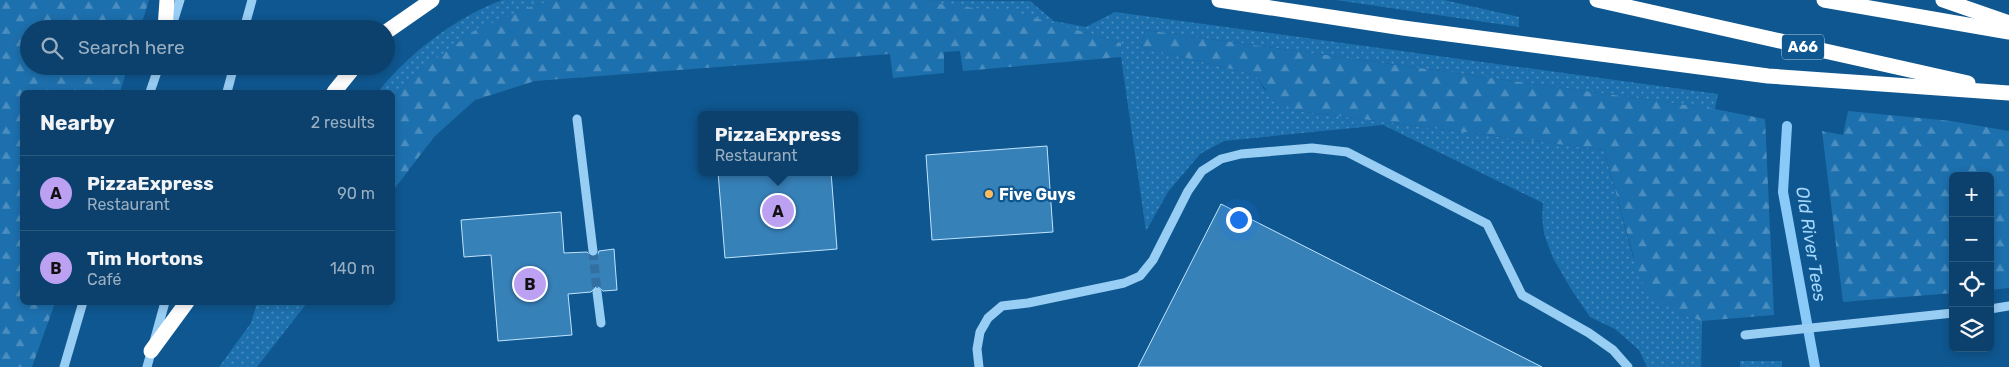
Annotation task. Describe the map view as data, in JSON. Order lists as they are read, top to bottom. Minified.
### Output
{"streets":{"highway":["A66"]},"water":["Old River Tees"],"places":["Five Guys"],"page":{"search":"Search here","heading":["Nearby","2 results"],"popup":["PizzaExpress","Restaurant"],"list":[{"mark":"A","name":"PizzaExpress","note":"Restaurant","value":"90 m"},{"mark":"B","name":"Tim Hortons","note":"Café","value":"140 m"}],"map_buttons":["+","−"],"pins":["A","B"]}}
